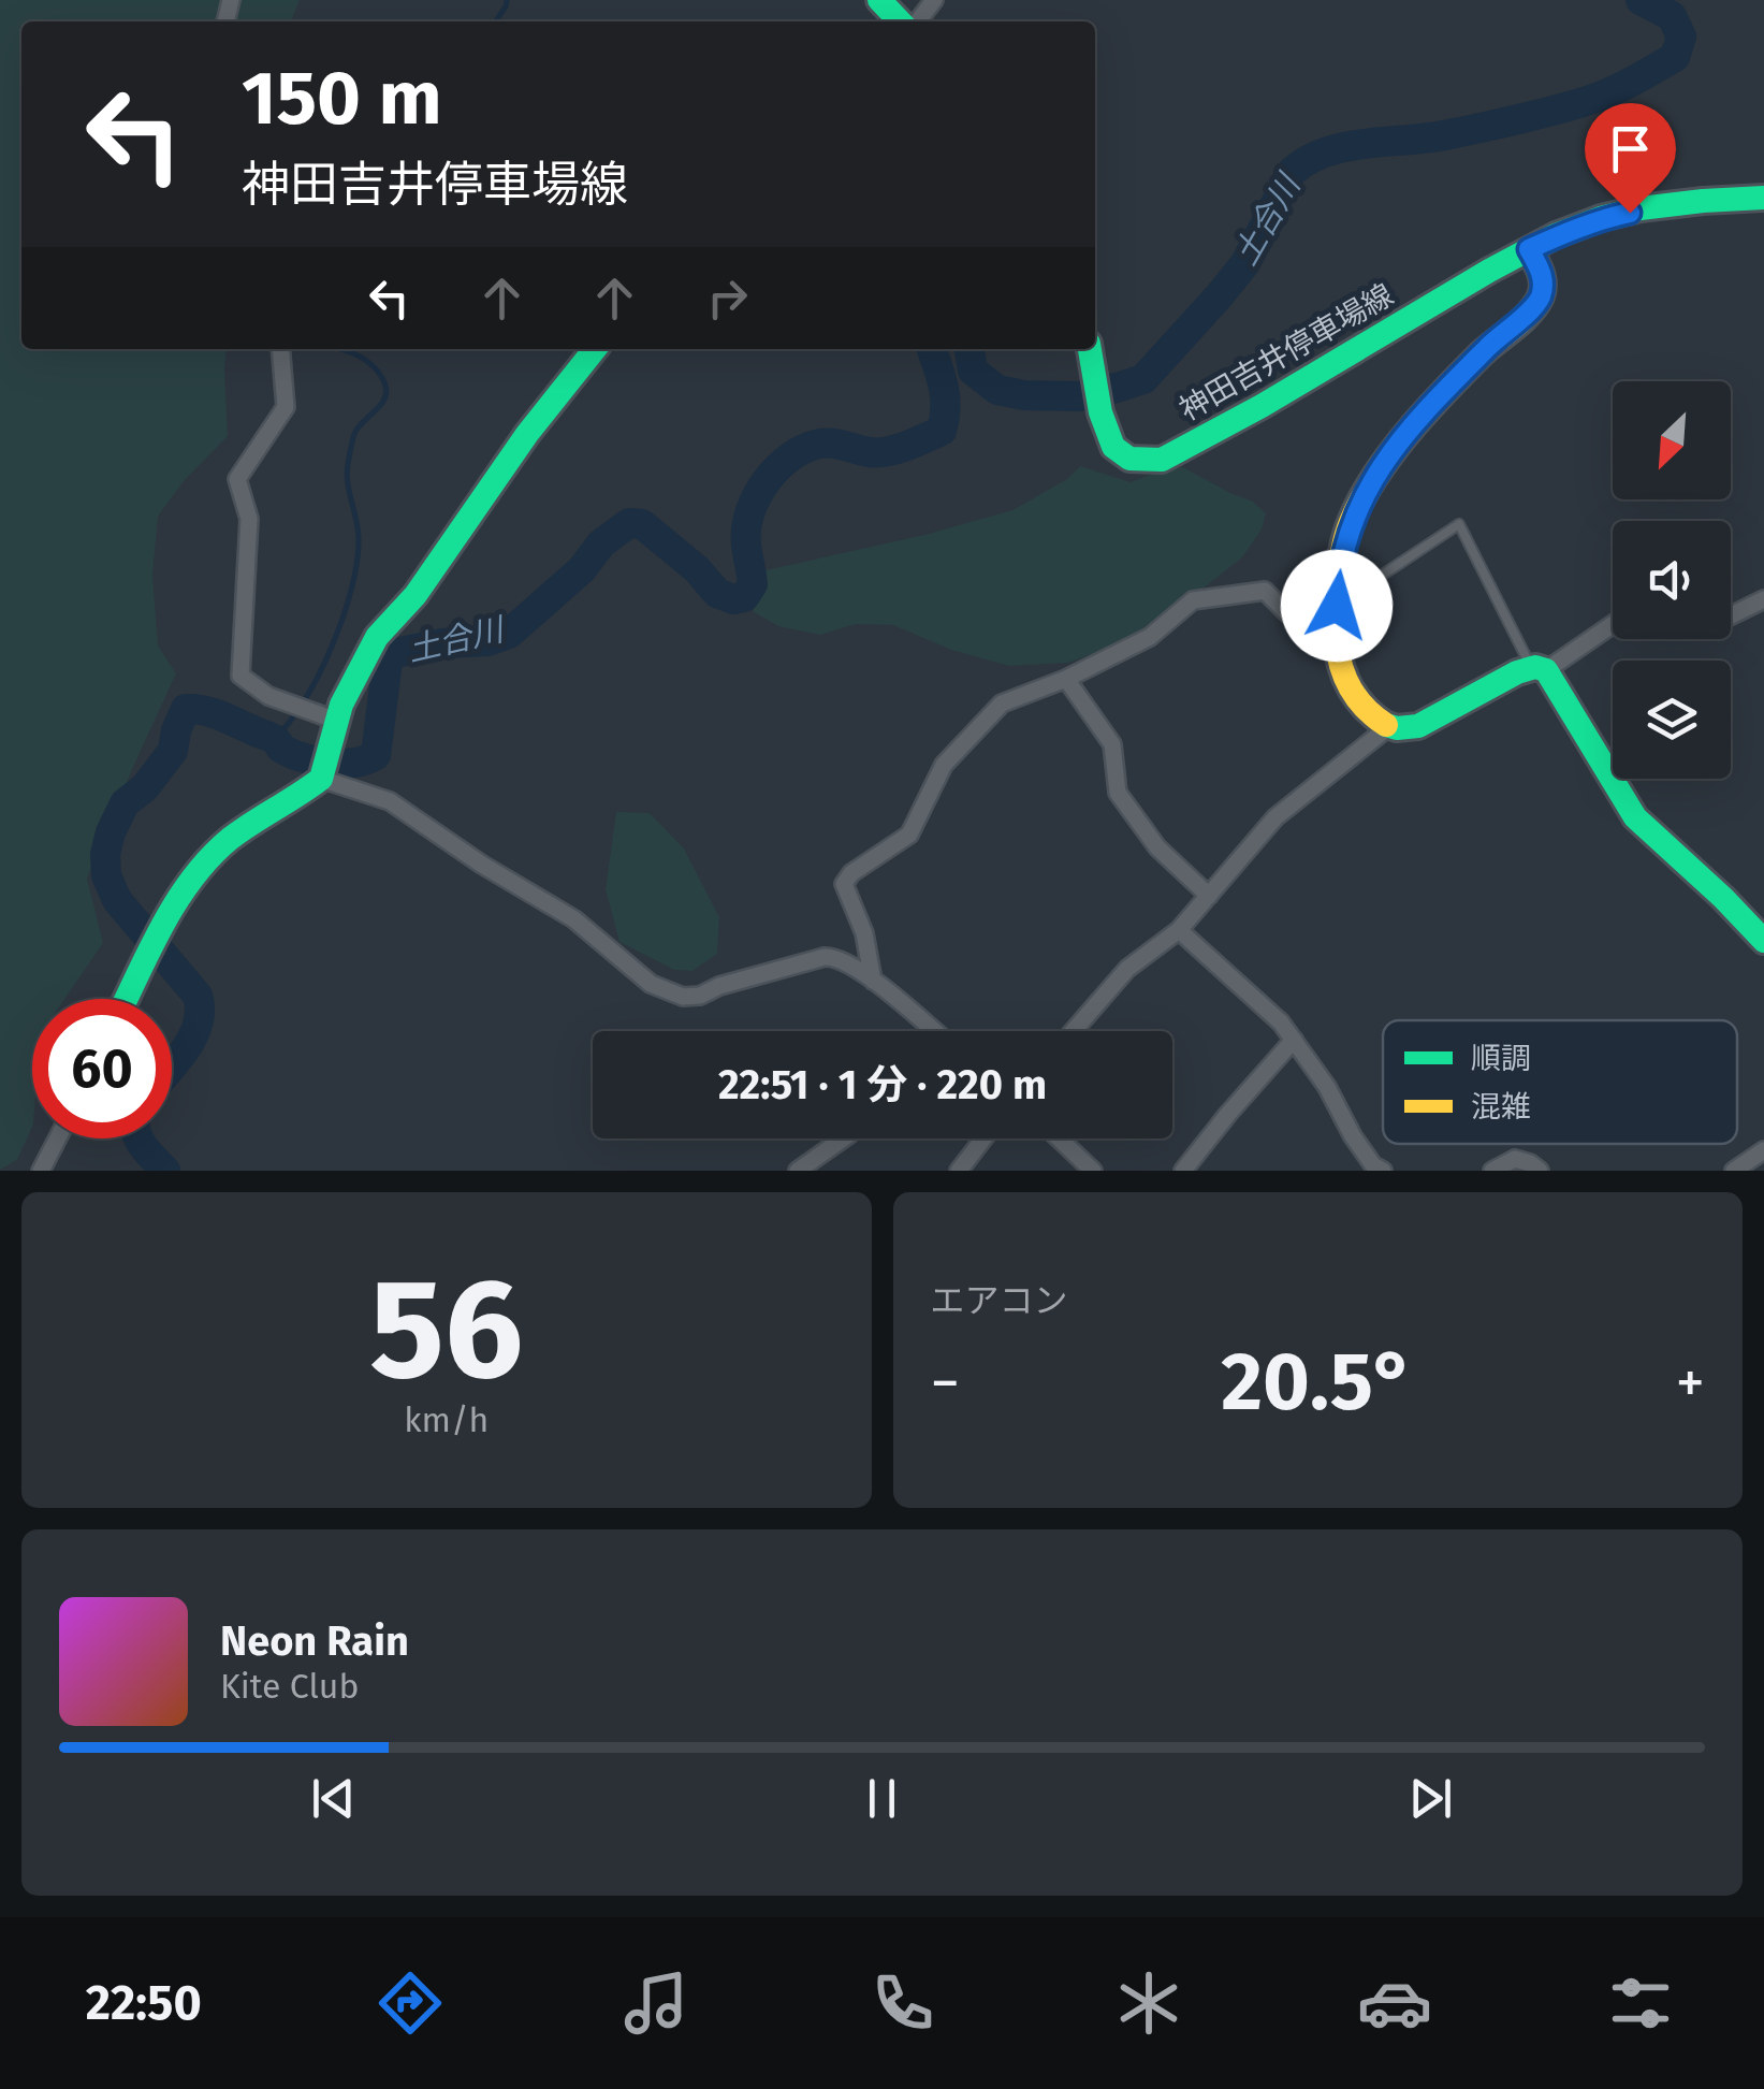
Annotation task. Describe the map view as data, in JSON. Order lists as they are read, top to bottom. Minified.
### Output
{"streets":{"main road":["神田吉井停車場線"]},"water":["土合川"],"legend":["順調","混雑"],"north":"bottom left","page":{"turn":["150 m","神田吉井停車場線"],"limit":"60","trip":"22:51 · 1 分 · 220 m","tile":[["56","km/h"],"エアコン"],"heat":["−","20.5°","+"],"song":["Neon Rain","Kite Club"],"tabs":"22:50"}}
